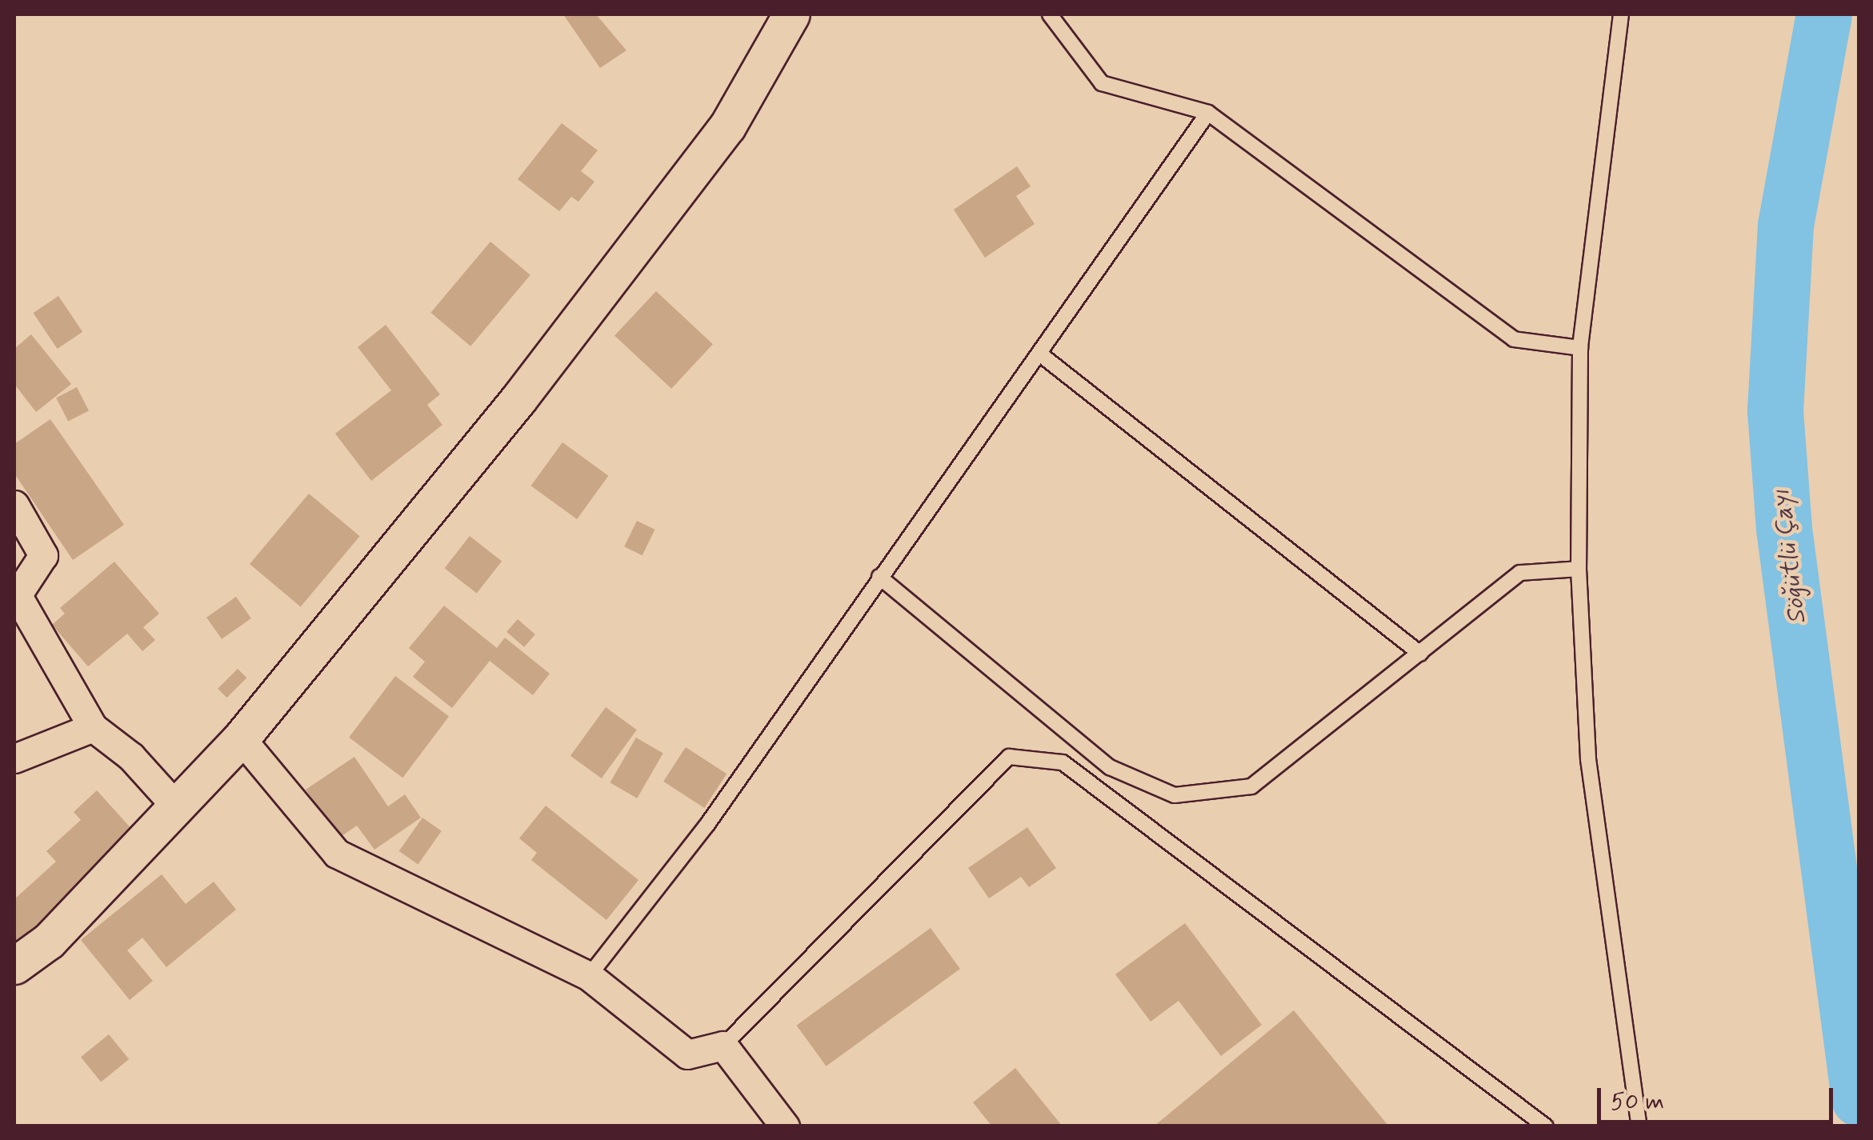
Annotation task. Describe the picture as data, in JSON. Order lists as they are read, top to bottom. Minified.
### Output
{"water":["Söğütlü Çayı"],"scale_bar":"50 m"}
